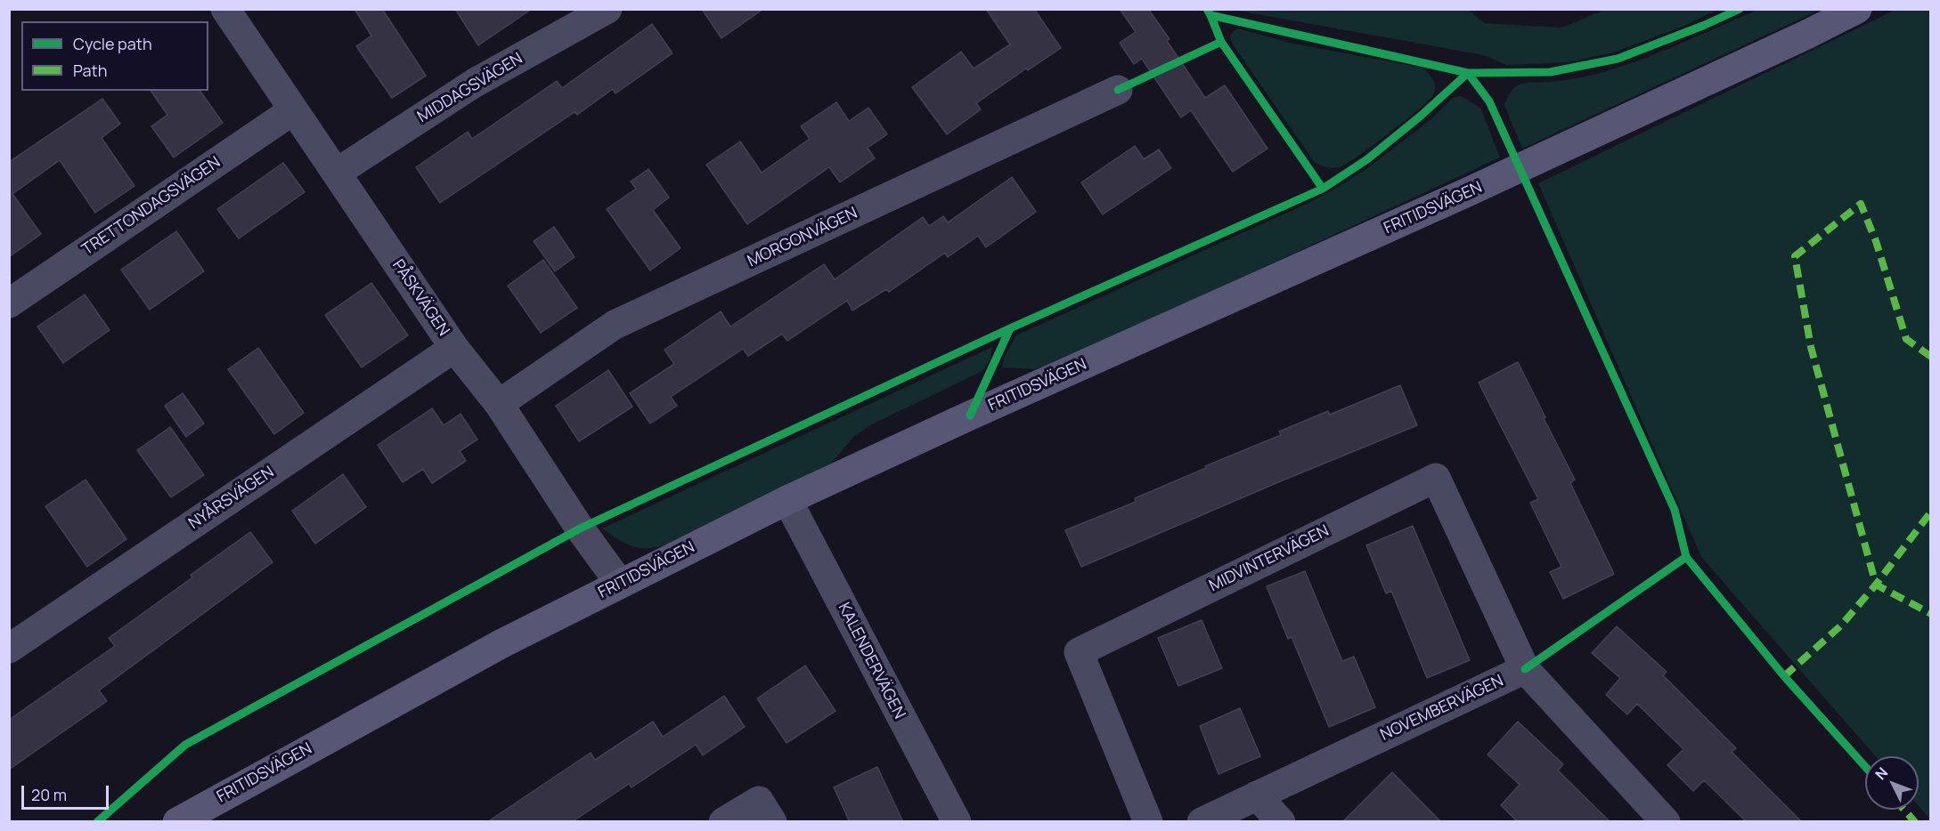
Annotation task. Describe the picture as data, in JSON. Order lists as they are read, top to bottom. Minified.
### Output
{"streets":{"street":["MIDDAGSVÄGEN","TRETTONDAGSVÄGEN","FRITIDSVÄGEN","MORGONVÄGEN","PÅSKVÄGEN","NYÅRSVÄGEN","MIDVINTERVÄGEN","KALENDERVÄGEN","NOVEMBERVÄGEN"]},"crossings":[["MIDDAGSVÄGEN","PÅSKVÄGEN"],["TRETTONDAGSVÄGEN","PÅSKVÄGEN"],["FRITIDSVÄGEN","PÅSKVÄGEN"],["FRITIDSVÄGEN","KALENDERVÄGEN"],["MORGONVÄGEN","PÅSKVÄGEN"],["PÅSKVÄGEN","NYÅRSVÄGEN"],["MIDVINTERVÄGEN","NOVEMBERVÄGEN"]],"legend":["Cycle path","Path"],"scale_bar":"20 m","north":"top left"}
